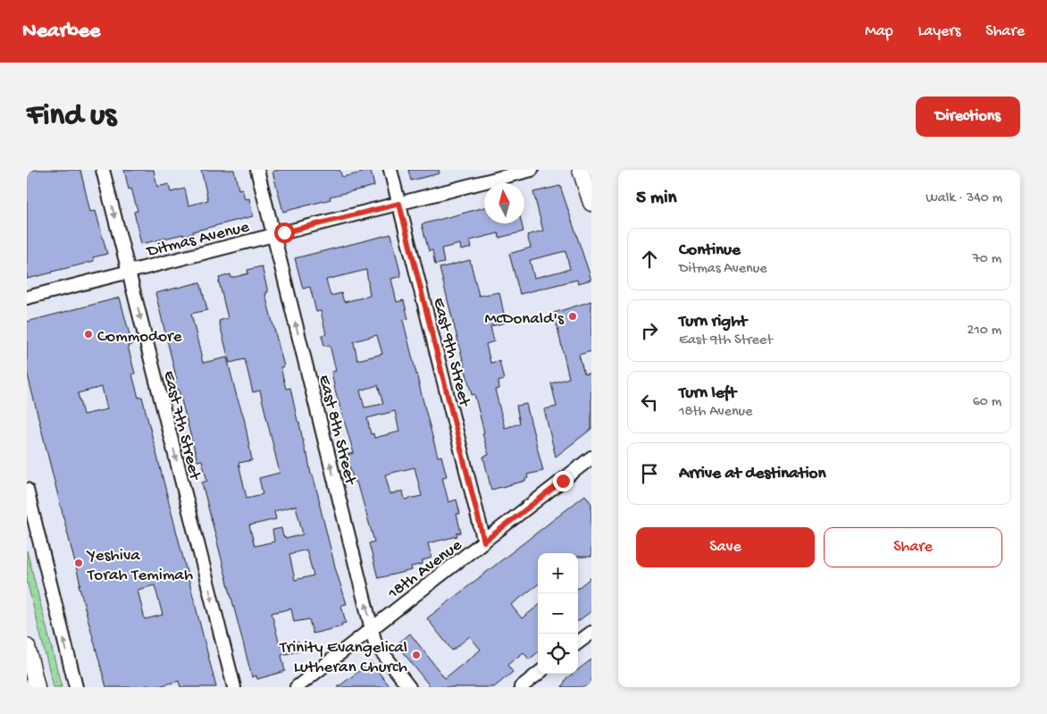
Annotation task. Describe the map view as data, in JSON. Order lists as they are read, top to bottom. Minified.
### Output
{"streets":{"street":["Ditmas Avenue","East 9th Street","East 7th Street","East 8th Street","18th Avenue"]},"crossings":[["Ditmas Avenue","East 9th Street"],["Ditmas Avenue","East 7th Street"],["Ditmas Avenue","East 8th Street"],["East 9th Street","18th Avenue"],["East 8th Street","18th Avenue"]],"one_way":["East 7th Street","East 8th Street"],"places":["McDonald's","Commodore","Yeshiva Torah Temimah","Trinity Evangelical Lutheran Church"],"north":"top","page":{"header":"Nearbee","nav":["Map","Layers","Share"],"buttons":["Directions",["Save","Share"]],"title":"Find us","heading":["5 min","Walk · 340 m"],"list":[["Continue","Ditmas Avenue","70 m"],["Turn right","East 9th Street","210 m"],["Turn left","18th Avenue","60 m"],"Arrive at destination"],"map_buttons":["+","−"]}}
